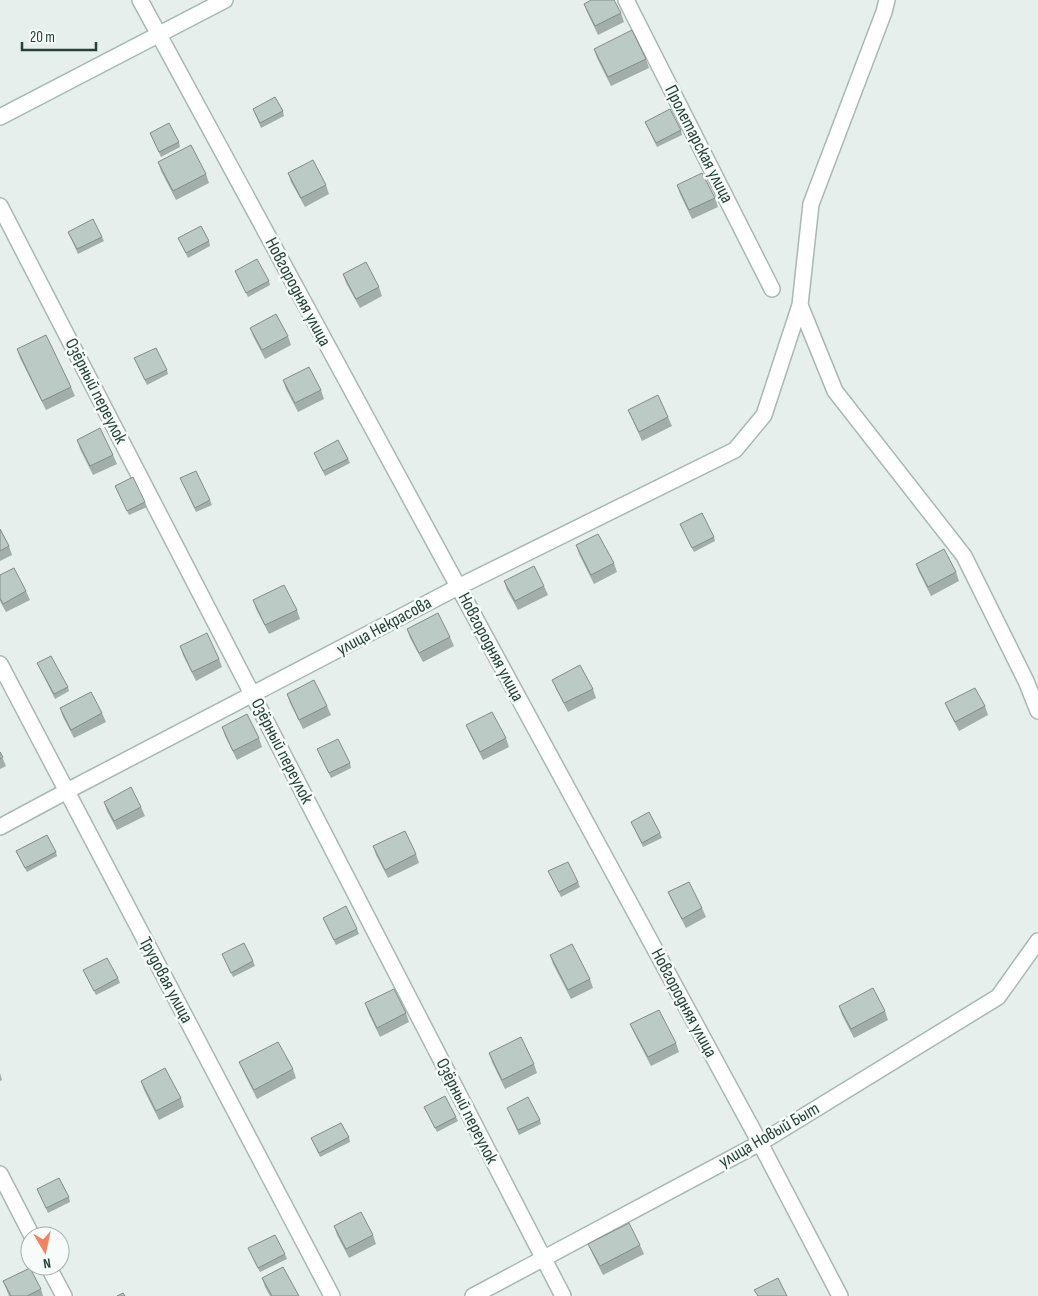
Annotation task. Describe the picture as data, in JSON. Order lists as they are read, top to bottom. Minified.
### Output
{"streets":{"street":["Пролетарская улица","Новгородняя улица","Озёрный переулок","улица Некрасова","Трудовая улица","улица Новый Быт"]},"crossings":[["Новгородняя улица","улица Некрасова"],["Новгородняя улица","улица Новый Быт"],["Озёрный переулок","улица Некрасова"],["Озёрный переулок","улица Новый Быт"],["улица Некрасова","Трудовая улица"]],"scale_bar":"20 m","north":"bottom"}
